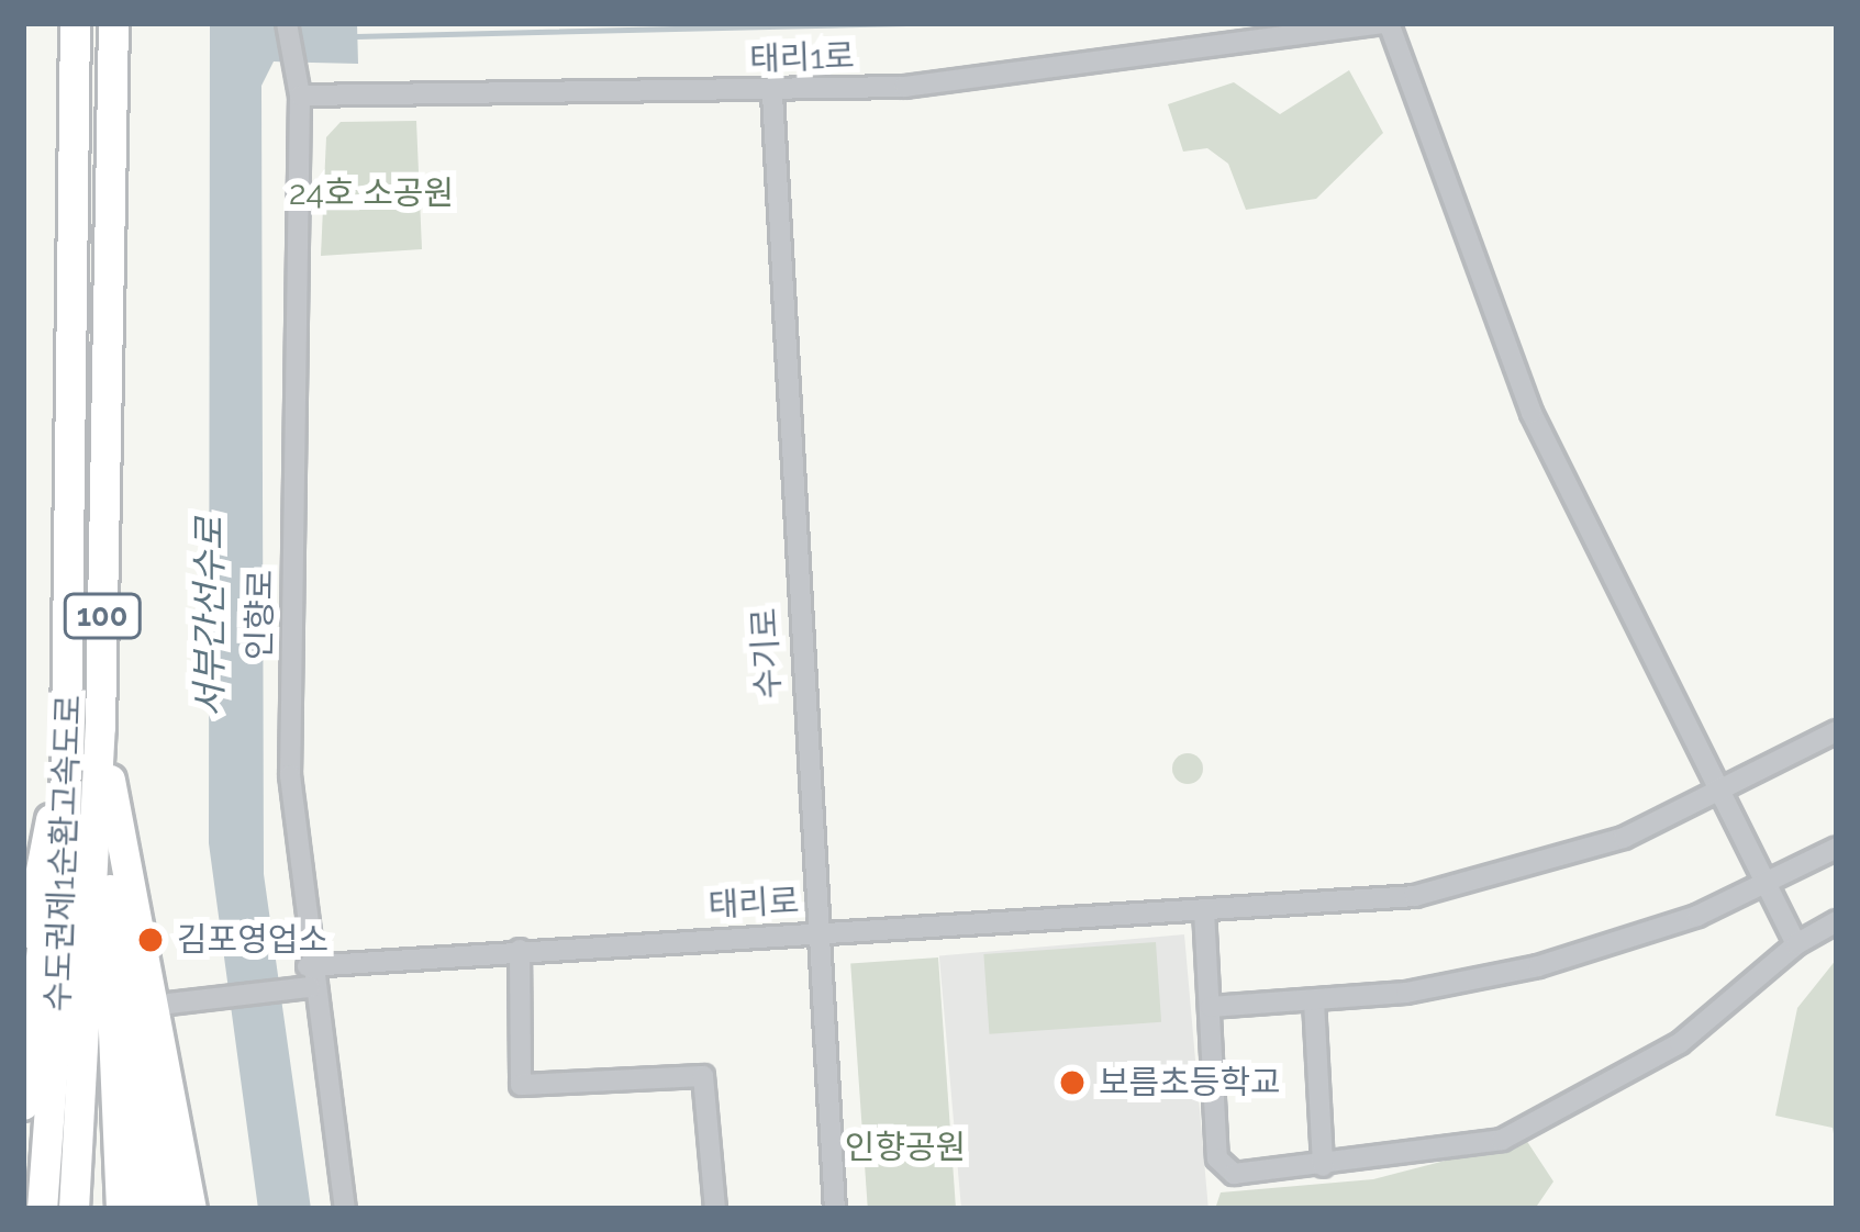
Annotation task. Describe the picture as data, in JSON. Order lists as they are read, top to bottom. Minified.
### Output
{"streets":{"highway":["100","수도권제1순환고속도로"],"street":["태리1로","인향로","수기로","태리로"]},"crossings":[["태리1로","인향로"],["태리1로","수기로"],["인향로","태리로"],["수기로","태리로"]],"water":["서부간선수로"],"parks":["24호 소공원","인향공원"],"places":["김포영업소","보름초등학교"]}
